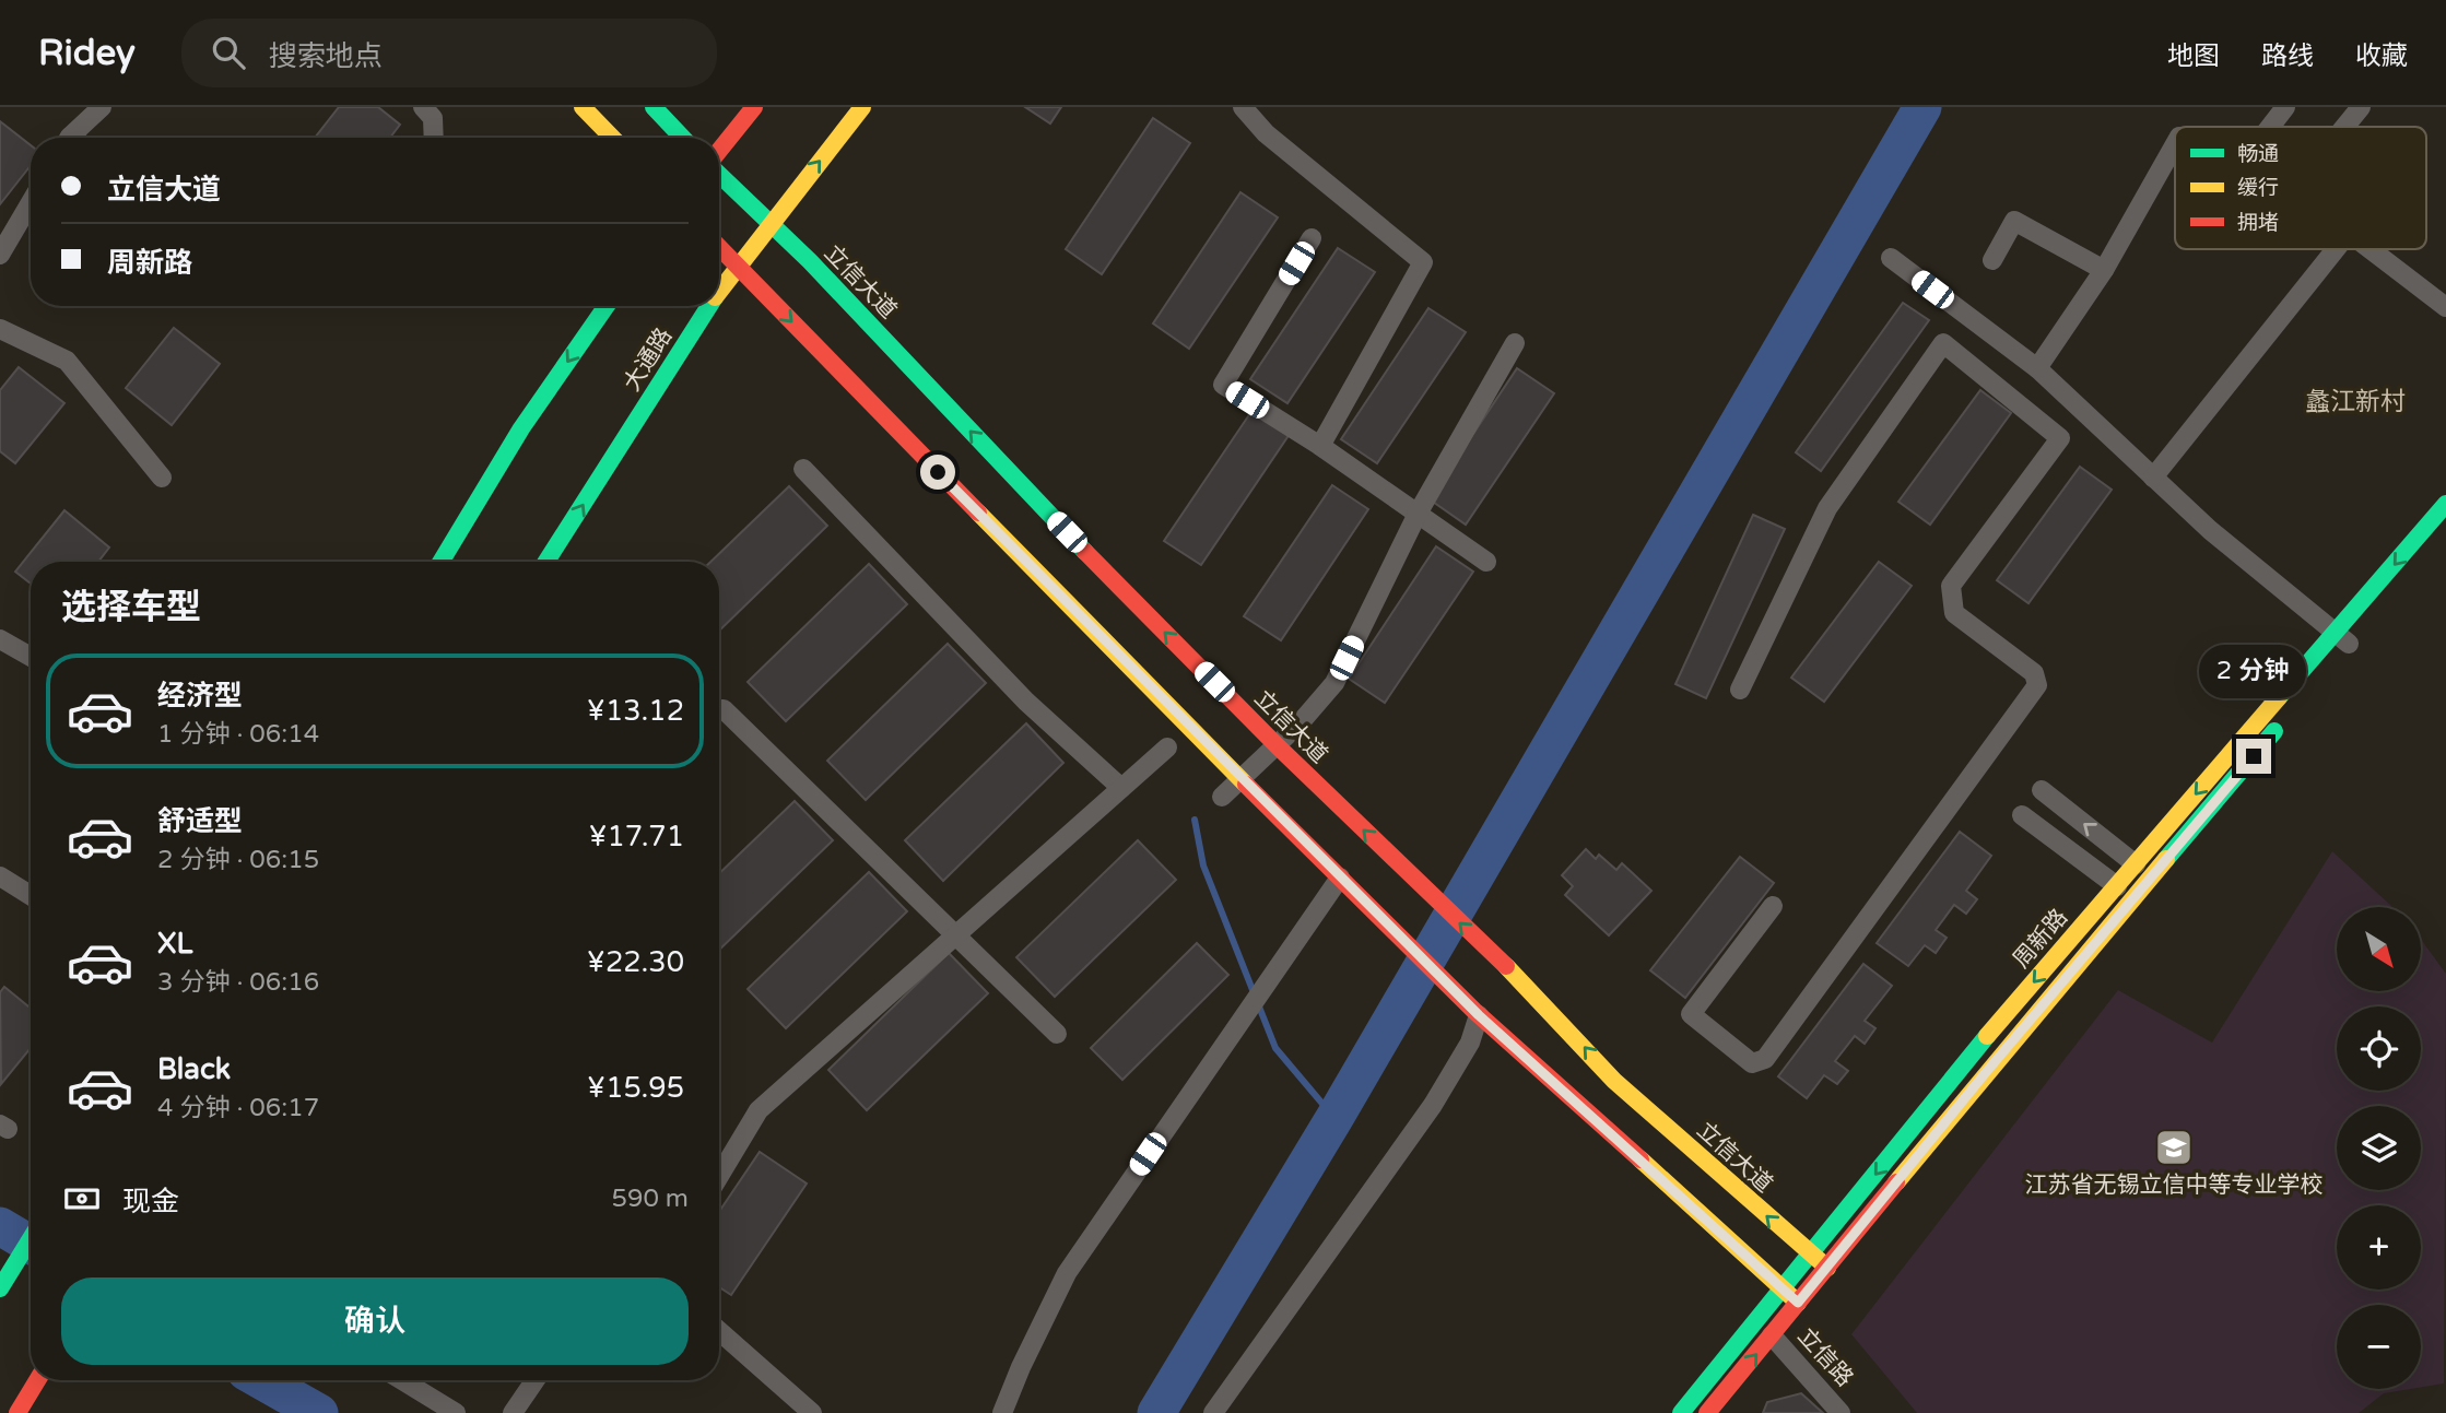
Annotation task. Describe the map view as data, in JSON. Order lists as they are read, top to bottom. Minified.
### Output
{"streets":{"street":["立信大道","大通路","周新路","立信路"]},"crossings":[["立信大道","大通路"],["立信大道","周新路"],["周新路","立信路"]],"districts":["蠡江新村"],"places":{"school or university":["江苏省无锡立信中等专业学校"]},"legend":["畅通","缓行","拥堵"],"north":"bottom right","page":{"header":"Ridey","search":"搜索地点","nav":["地图","路线","收藏"],"banner":["立信大道","周新路"],"heading":"选择车型","bubble":"2 分钟","list":[{"name":"经济型","note":"1 分钟 · 06:14","value":"¥13.12"},{"name":"舒适型","note":"2 分钟 · 06:15","value":"¥17.71"},{"name":"XL","note":"3 分钟 · 06:16","value":"¥22.30"},{"name":"Black","note":"4 分钟 · 06:17","value":"¥15.95"}],"map_buttons":["+","−"],"pay":["现金","590 m"],"buttons":"确认"}}
